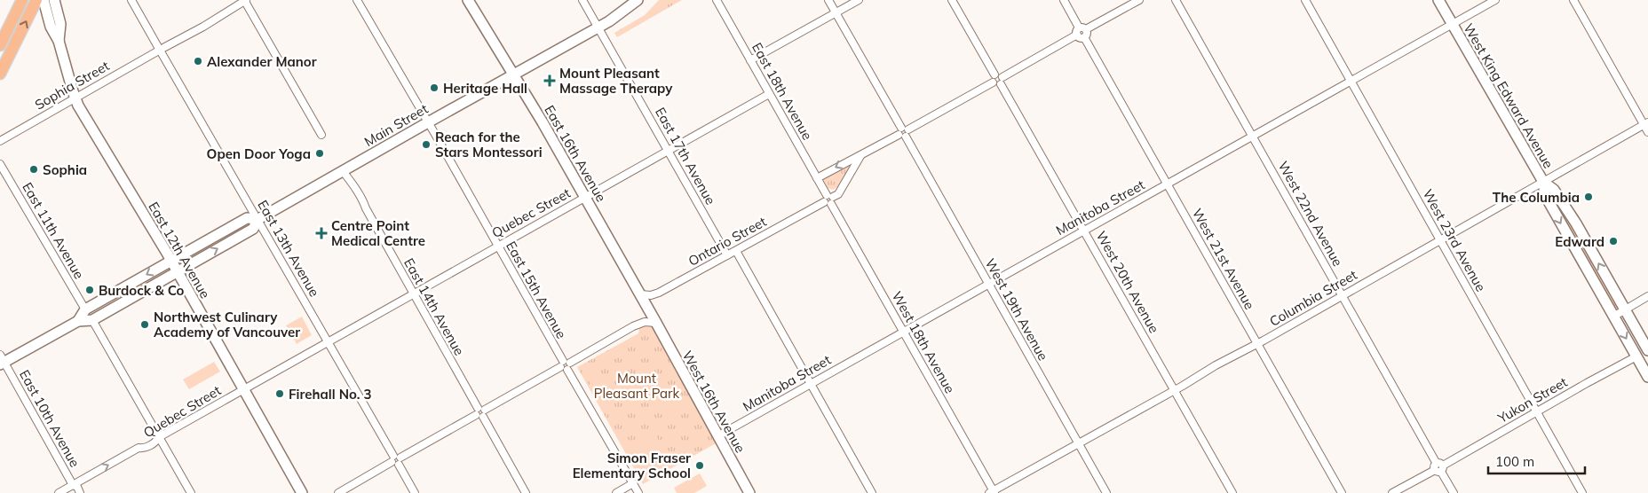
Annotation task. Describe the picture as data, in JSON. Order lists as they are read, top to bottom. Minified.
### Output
{"streets":{"main road":["West King Edward Avenue","Main Street","East 16th Avenue","East 12th Avenue","West 16th Avenue"],"street":["Sophia Street","East 18th Avenue","East 17th Avenue","Manitoba Street","Quebec Street","West 22nd Avenue","East 11th Avenue","West 23rd Avenue","Ontario Street","East 13th Avenue","West 21st Avenue","West 20th Avenue","East 15th Avenue","Columbia Street","East 14th Avenue","West 19th Avenue","West 18th Avenue","Yukon Street","East 10th Avenue"]},"crossings":[["Sophia Street","East 13th Avenue"],["Sophia Street","East 12th Avenue"],["East 18th Avenue","Quebec Street"],["East 18th Avenue","Ontario Street"],["East 18th Avenue","West 18th Avenue"],["West King Edward Avenue","Manitoba Street"],["West King Edward Avenue","Columbia Street"],["West King Edward Avenue","Yukon Street"],["Main Street","East 16th Avenue"],["Main Street","East 17th Avenue"],["Main Street","East 11th Avenue"],["Main Street","East 13th Avenue"],["Main Street","East 12th Avenue"],["Main Street","East 15th Avenue"],["Main Street","East 14th Avenue"],["Main Street","East 10th Avenue"],["East 16th Avenue","Quebec Street"],["East 16th Avenue","Ontario Street"],["East 16th Avenue","West 16th Avenue"],["East 17th Avenue","Quebec Street"],["East 17th Avenue","Ontario Street"],["Manitoba Street","West 22nd Avenue"],["Manitoba Street","West 23rd Avenue"],["Manitoba Street","West 21st Avenue"],["Manitoba Street","West 20th Avenue"],["Manitoba Street","West 19th Avenue"],["Manitoba Street","West 18th Avenue"],["Manitoba Street","West 16th Avenue"],["Quebec Street","East 13th Avenue"],["Quebec Street","East 12th Avenue"],["Quebec Street","East 15th Avenue"],["Quebec Street","East 14th Avenue"],["Quebec Street","East 10th Avenue"],["West 22nd Avenue","Columbia Street"],["West 22nd Avenue","Yukon Street"],["West 23rd Avenue","Columbia Street"],["West 23rd Avenue","Yukon Street"],["Ontario Street","West 18th Avenue"],["West 21st Avenue","Columbia Street"],["West 20th Avenue","Columbia Street"],["Columbia Street","West 19th Avenue"],["Columbia Street","West 18th Avenue"]],"parks":["Mount Pleasant Park"],"places":{"other":["Alexander Manor","Heritage Hall","Reach for the Stars Montessori","Open Door Yoga","Sophia","The Columbia","Edward","Burdock & Co","Northwest Culinary Academy of Vancouver","Firehall No. 3","Simon Fraser Elementary School"],"health":["Mount Pleasant Massage Therapy","Centre Point Medical Centre"]},"scale_bar":"100 m"}
